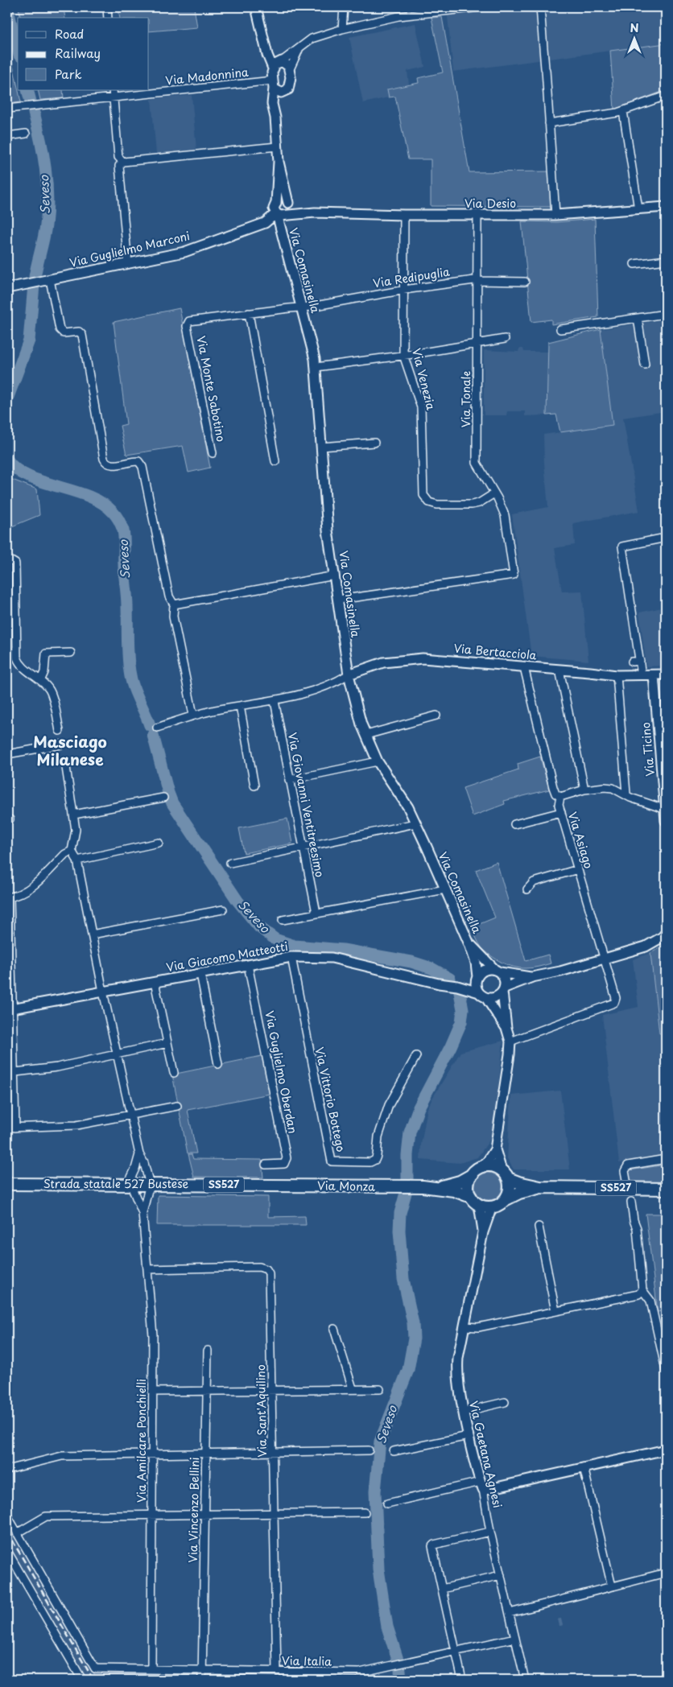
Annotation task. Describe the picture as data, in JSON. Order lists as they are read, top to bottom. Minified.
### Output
{"streets":{"main road":["Strada statale 527 Bustese","SS527","Via Monza"],"street":["Via Madonnina","Via Desio","Via Guglielmo Marconi","Via Comasinella","Via Redipuglia","Via Venezia","Via Monte Sabotino","Via Tonale","Via Bertacciola","Via Ticino","Via Giovanni Ventitreesimo","Via Asiago","Via Giacomo Matteotti","Via Guglielmo Oberdan","Via Vittorio Bottego","Via Sant'Aquilino","Via Amilcare Ponchielli","Via Gaetana Agnesi","Via Vincenzo Bellini","Via Italia"]},"crossings":[["Via Madonnina","Via Comasinella"],["Via Desio","Via Guglielmo Marconi"],["Via Desio","Via Comasinella"],["Via Desio","Via Venezia"],["Via Desio","Via Tonale"],["Via Guglielmo Marconi","Via Comasinella"],["Via Comasinella","Via Redipuglia"],["Via Comasinella","Via Monte Sabotino"],["Via Comasinella","Via Tonale"],["Via Comasinella","Via Bertacciola"],["Via Comasinella","Via Giacomo Matteotti"],["Via Redipuglia","Via Venezia"],["Via Redipuglia","Via Monte Sabotino"],["Via Redipuglia","Via Tonale"],["Via Venezia","Via Tonale"],["Via Bertacciola","Via Ticino"],["Via Bertacciola","Via Asiago"],["Via Giacomo Matteotti","Via Guglielmo Oberdan"],["Via Giacomo Matteotti","Via Vittorio Bottego"],["Strada statale 527 Bustese","Via Monza"],["Strada statale 527 Bustese","Via Amilcare Ponchielli"],["SS527","Via Monza"],["SS527","Via Gaetana Agnesi"],["Via Sant'Aquilino","Via Amilcare Ponchielli"],["Via Sant'Aquilino","Via Italia"],["Via Amilcare Ponchielli","Via Italia"],["Via Gaetana Agnesi","Via Italia"],["Via Vincenzo Bellini","Via Italia"]],"districts":["Masciago Milanese"],"water":["Seveso"],"legend":["Road","Railway","Park"],"north":"top"}
